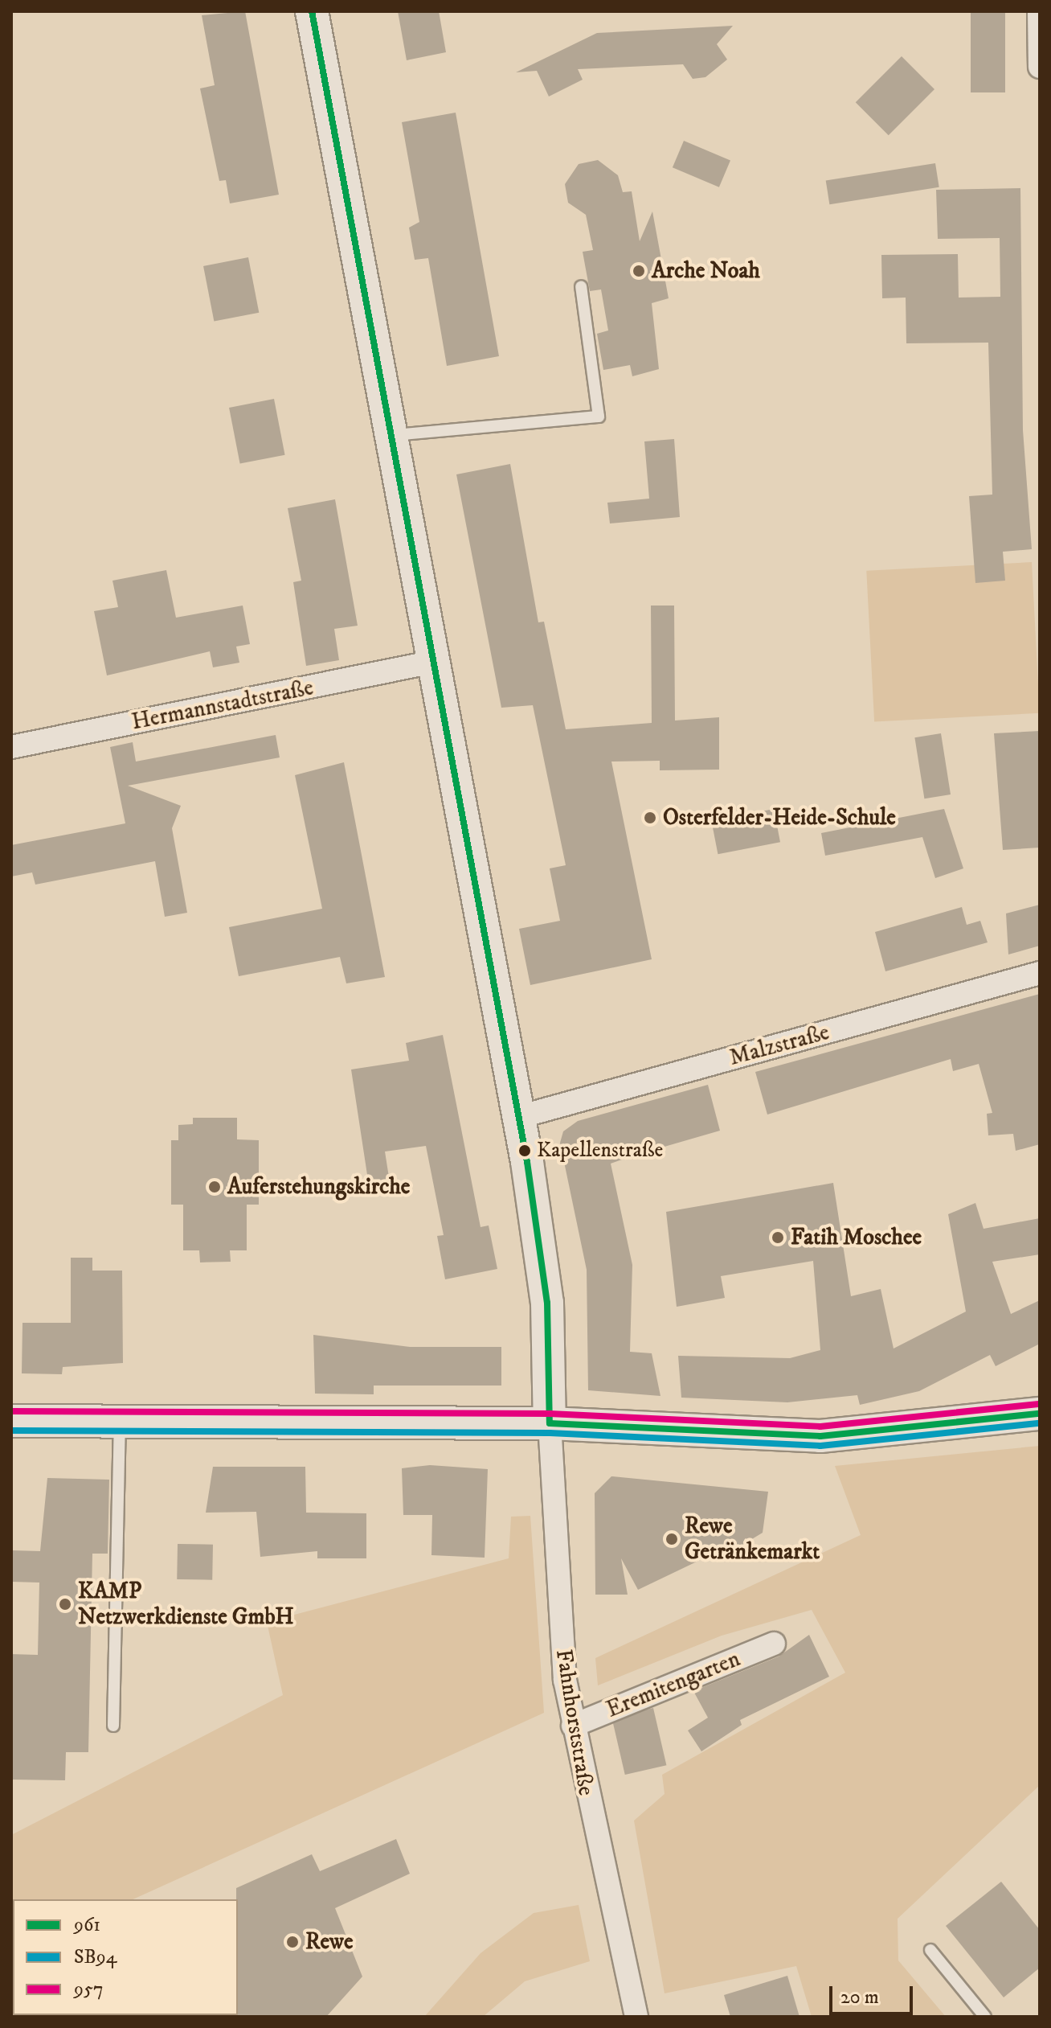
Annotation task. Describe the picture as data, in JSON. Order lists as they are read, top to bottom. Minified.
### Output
{"streets":{"street":["Hermannstadtstraße","Malzstraße","Eremitengarten","Fahnhorststraße"]},"crossings":[["Eremitengarten","Fahnhorststraße"]],"places":["Arche Noah","Osterfelder-Heide-Schule","Kapellenstraße","Auferstehungskirche","Fatih Moschee","Rewe Getränkemarkt","KAMP Netzwerkdienste GmbH","Rewe"],"lines":["transit line 961","transit line 957","transit line SB94"],"legend":["961","SB94","957"],"scale_bar":"20 m"}
